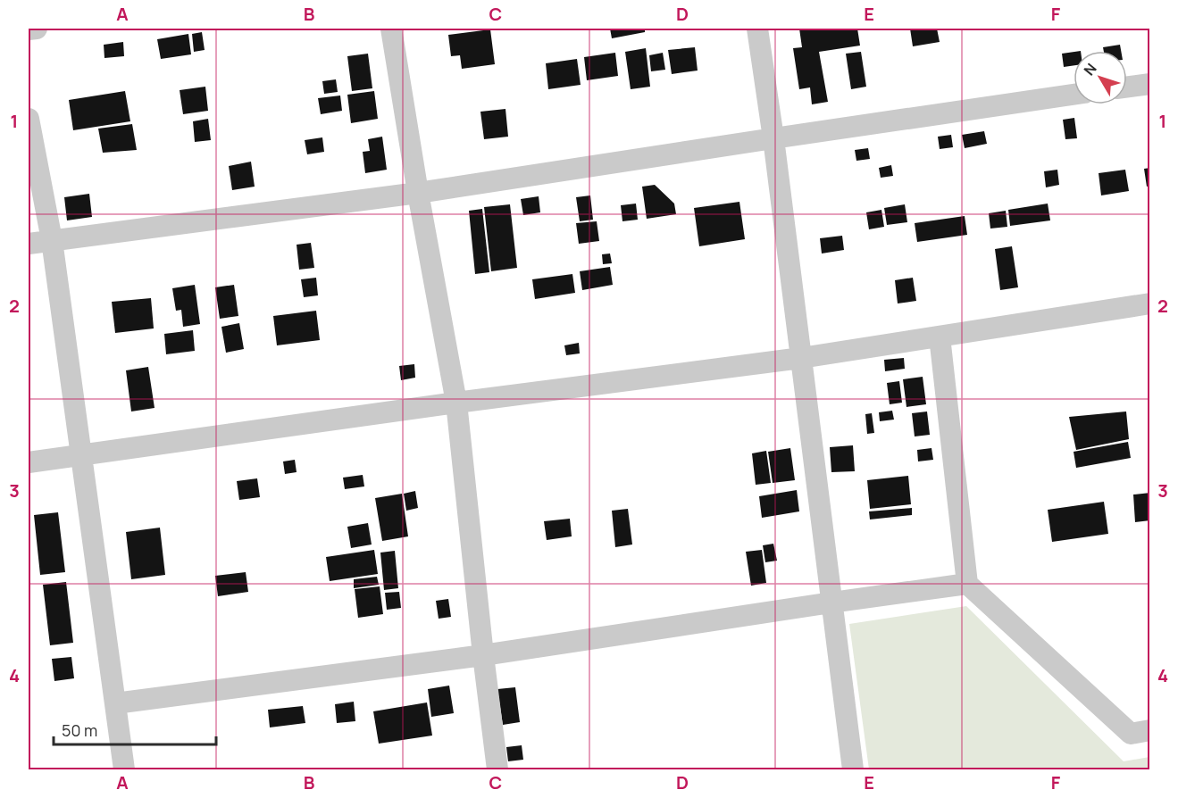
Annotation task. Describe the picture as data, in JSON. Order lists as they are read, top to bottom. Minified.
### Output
{"scale_bar":"50 m","north":"top left","grid":{"columns":["A","B","C","D","E","F"],"rows":["1","2","3","4"]}}
